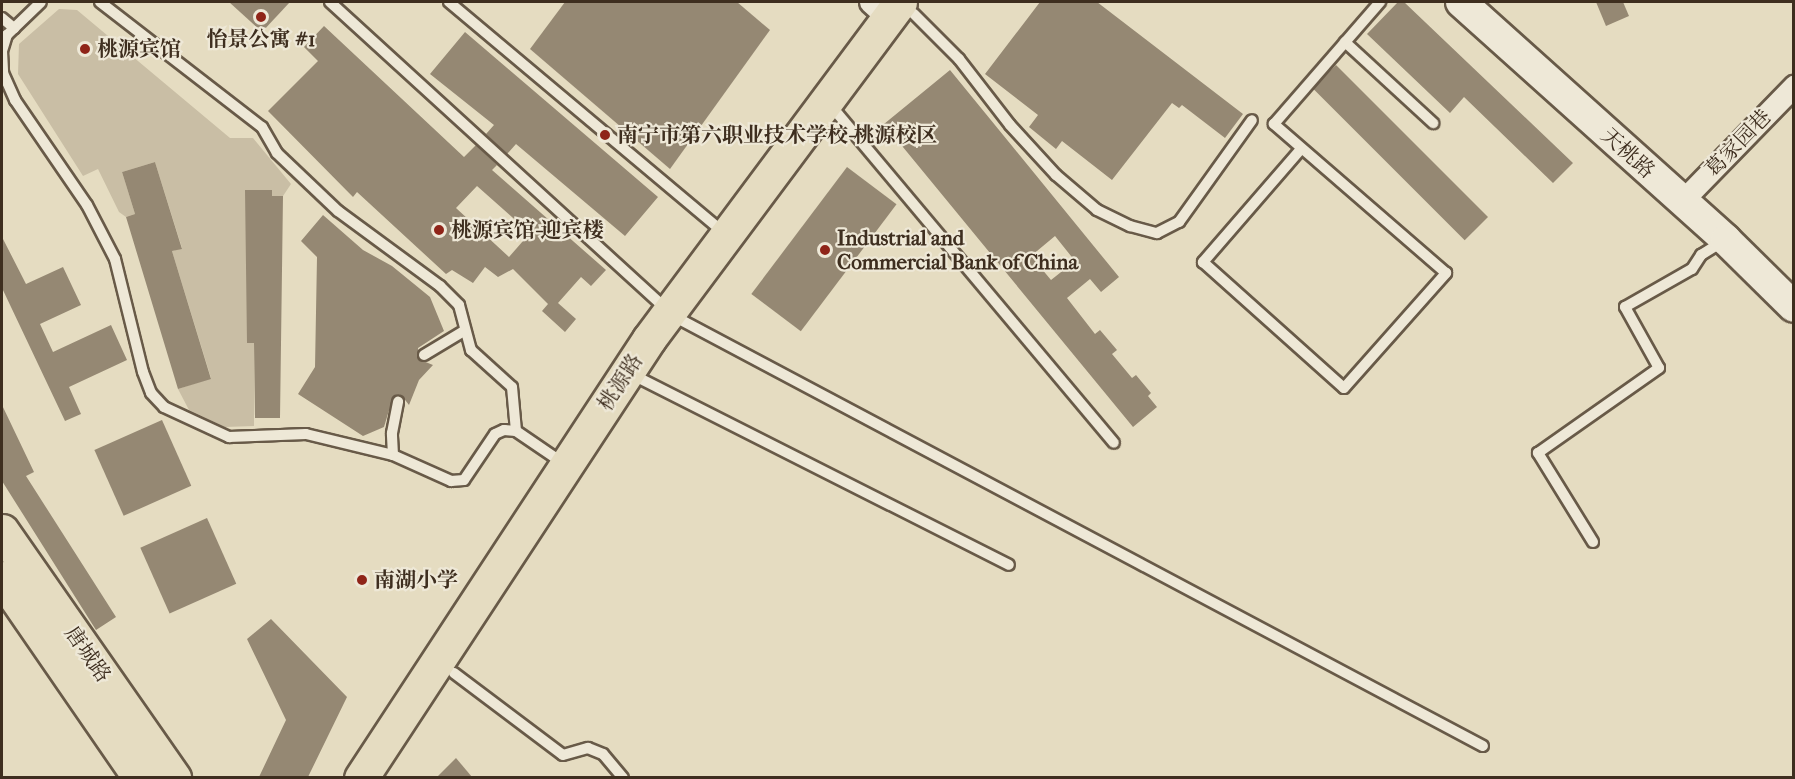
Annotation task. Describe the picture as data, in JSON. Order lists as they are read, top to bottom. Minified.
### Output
{"streets":{"main road":["天桃路","桃源路","唐城路"],"street":["葛家园巷"]},"crossings":[["葛家园巷","天桃路"]],"places":["怡景公寓 #1","桃源宾馆","南宁市第六职业技术学校-桃源校区","桃源宾馆-迎宾楼","Industrial and Commercial Bank of China","南湖小学"]}
